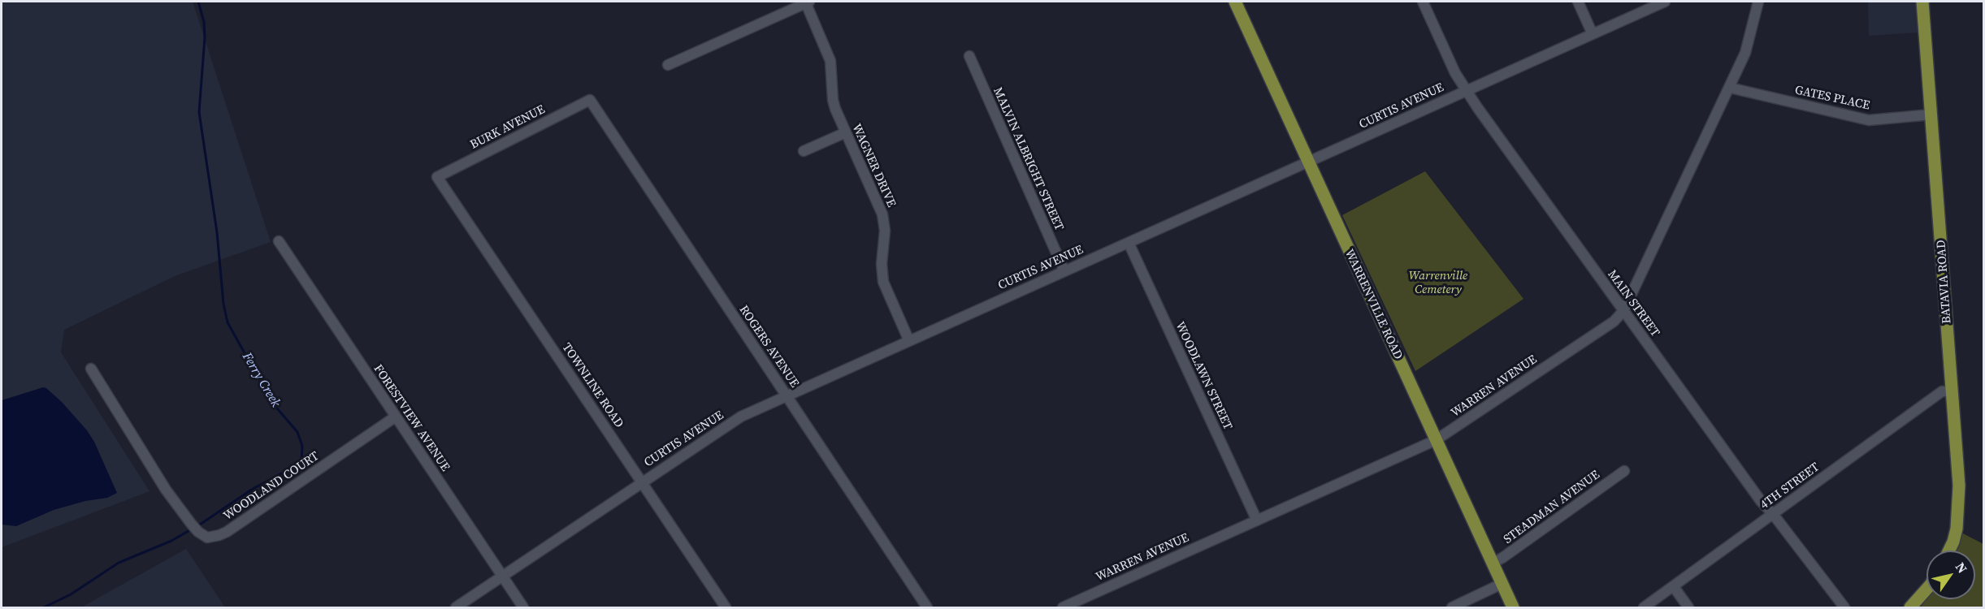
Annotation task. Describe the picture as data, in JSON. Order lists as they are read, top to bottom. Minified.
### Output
{"streets":{"main road":["BATAVIA ROAD","WARRENVILLE ROAD"],"street":["GATES PLACE","CURTIS AVENUE","BURK AVENUE","MALVIN ALBRIGHT STREET","WAGNER DRIVE","MAIN STREET","ROGERS AVENUE","WOODLAWN STREET","TOWNLINE ROAD","WARREN AVENUE","FORESTVIEW AVENUE","WOODLAND COURT","4TH STREET","STEADMAN AVENUE"]},"crossings":[["GATES PLACE","BATAVIA ROAD"],["GATES PLACE","WARREN AVENUE"],["CURTIS AVENUE","MALVIN ALBRIGHT STREET"],["CURTIS AVENUE","WAGNER DRIVE"],["CURTIS AVENUE","MAIN STREET"],["CURTIS AVENUE","WARRENVILLE ROAD"],["CURTIS AVENUE","ROGERS AVENUE"],["CURTIS AVENUE","WOODLAWN STREET"],["CURTIS AVENUE","TOWNLINE ROAD"],["CURTIS AVENUE","FORESTVIEW AVENUE"],["BURK AVENUE","ROGERS AVENUE"],["BURK AVENUE","TOWNLINE ROAD"],["BATAVIA ROAD","4TH STREET"],["MAIN STREET","WARREN AVENUE"],["MAIN STREET","4TH STREET"],["WARRENVILLE ROAD","WARREN AVENUE"],["WARRENVILLE ROAD","STEADMAN AVENUE"],["WOODLAWN STREET","WARREN AVENUE"],["FORESTVIEW AVENUE","WOODLAND COURT"]],"water":["Ferry Creek"],"parks":["Warrenville Cemetery"],"north":"top right"}
